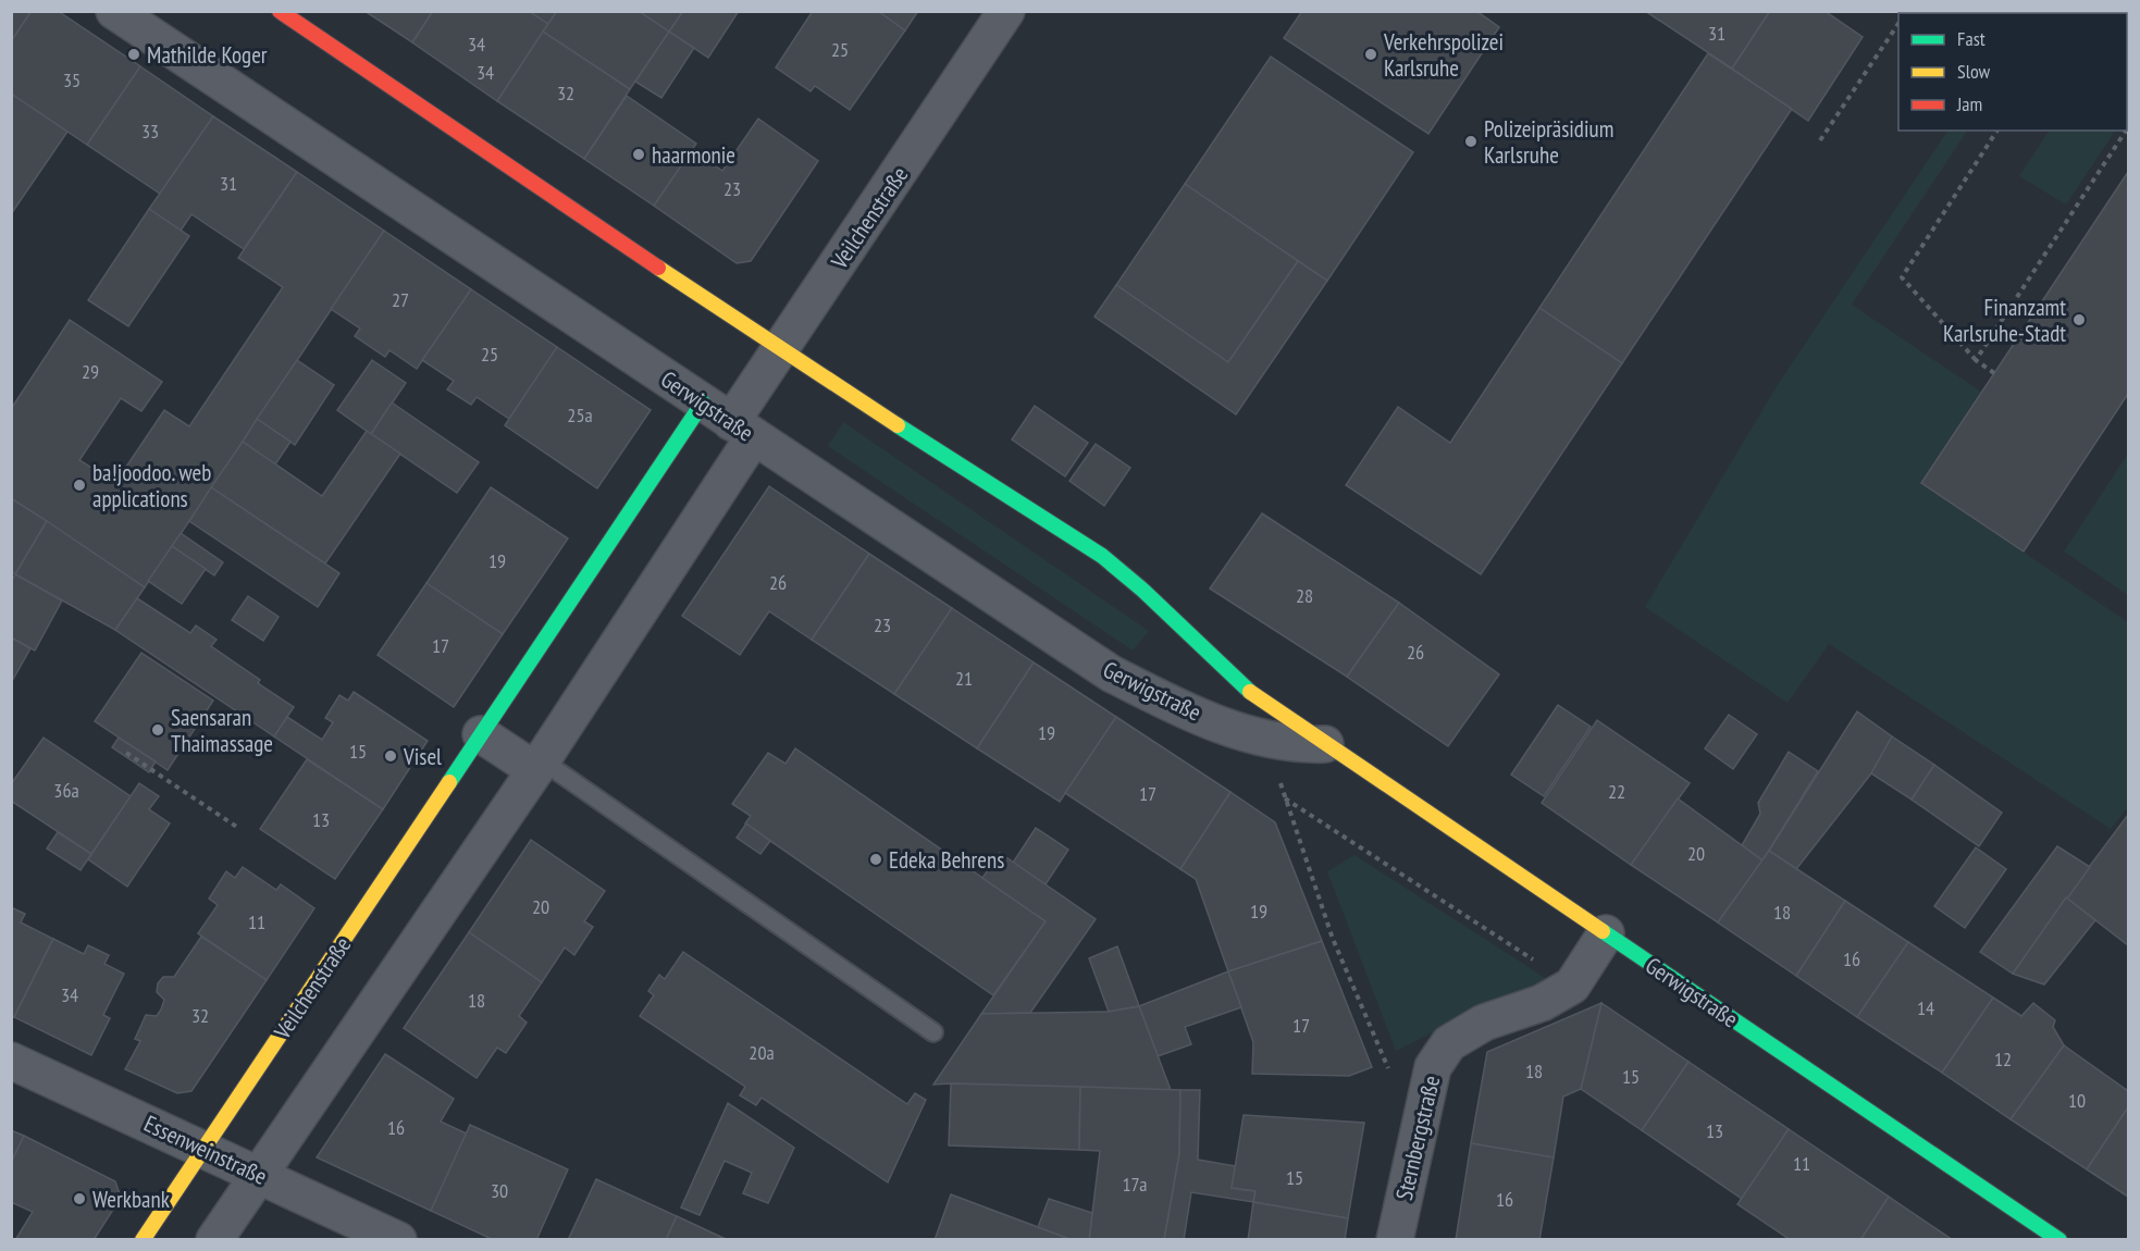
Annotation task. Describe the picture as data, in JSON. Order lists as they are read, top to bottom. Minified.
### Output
{"streets":{"street":["Veilchenstraße","Gerwigstraße","Sternbergstraße","Essenweinstraße"]},"crossings":[["Veilchenstraße","Gerwigstraße"],["Veilchenstraße","Essenweinstraße"],["Gerwigstraße","Sternbergstraße"]],"places":["Mathilde Koger","Verkehrspolizei Karlsruhe","Polizeipräsidium Karlsruhe","haarmonie","Finanzamt Karlsruhe-Stadt","ba!joodoo. web applications","Saensaran Thaimassage","Visel","Edeka Behrens","Werkbank"],"house_numbers":["31","34","25","34","35","32","33","31","23","27","25","29","25a","19","26","28","23","17","26","21","19","15","36a","22","17","13","20","20","19","18","11","16","34","18","14","32","17","20a","12","18","15","10","16","13","11","15","17a","30","16"],"legend":["Fast","Slow","Jam"]}
